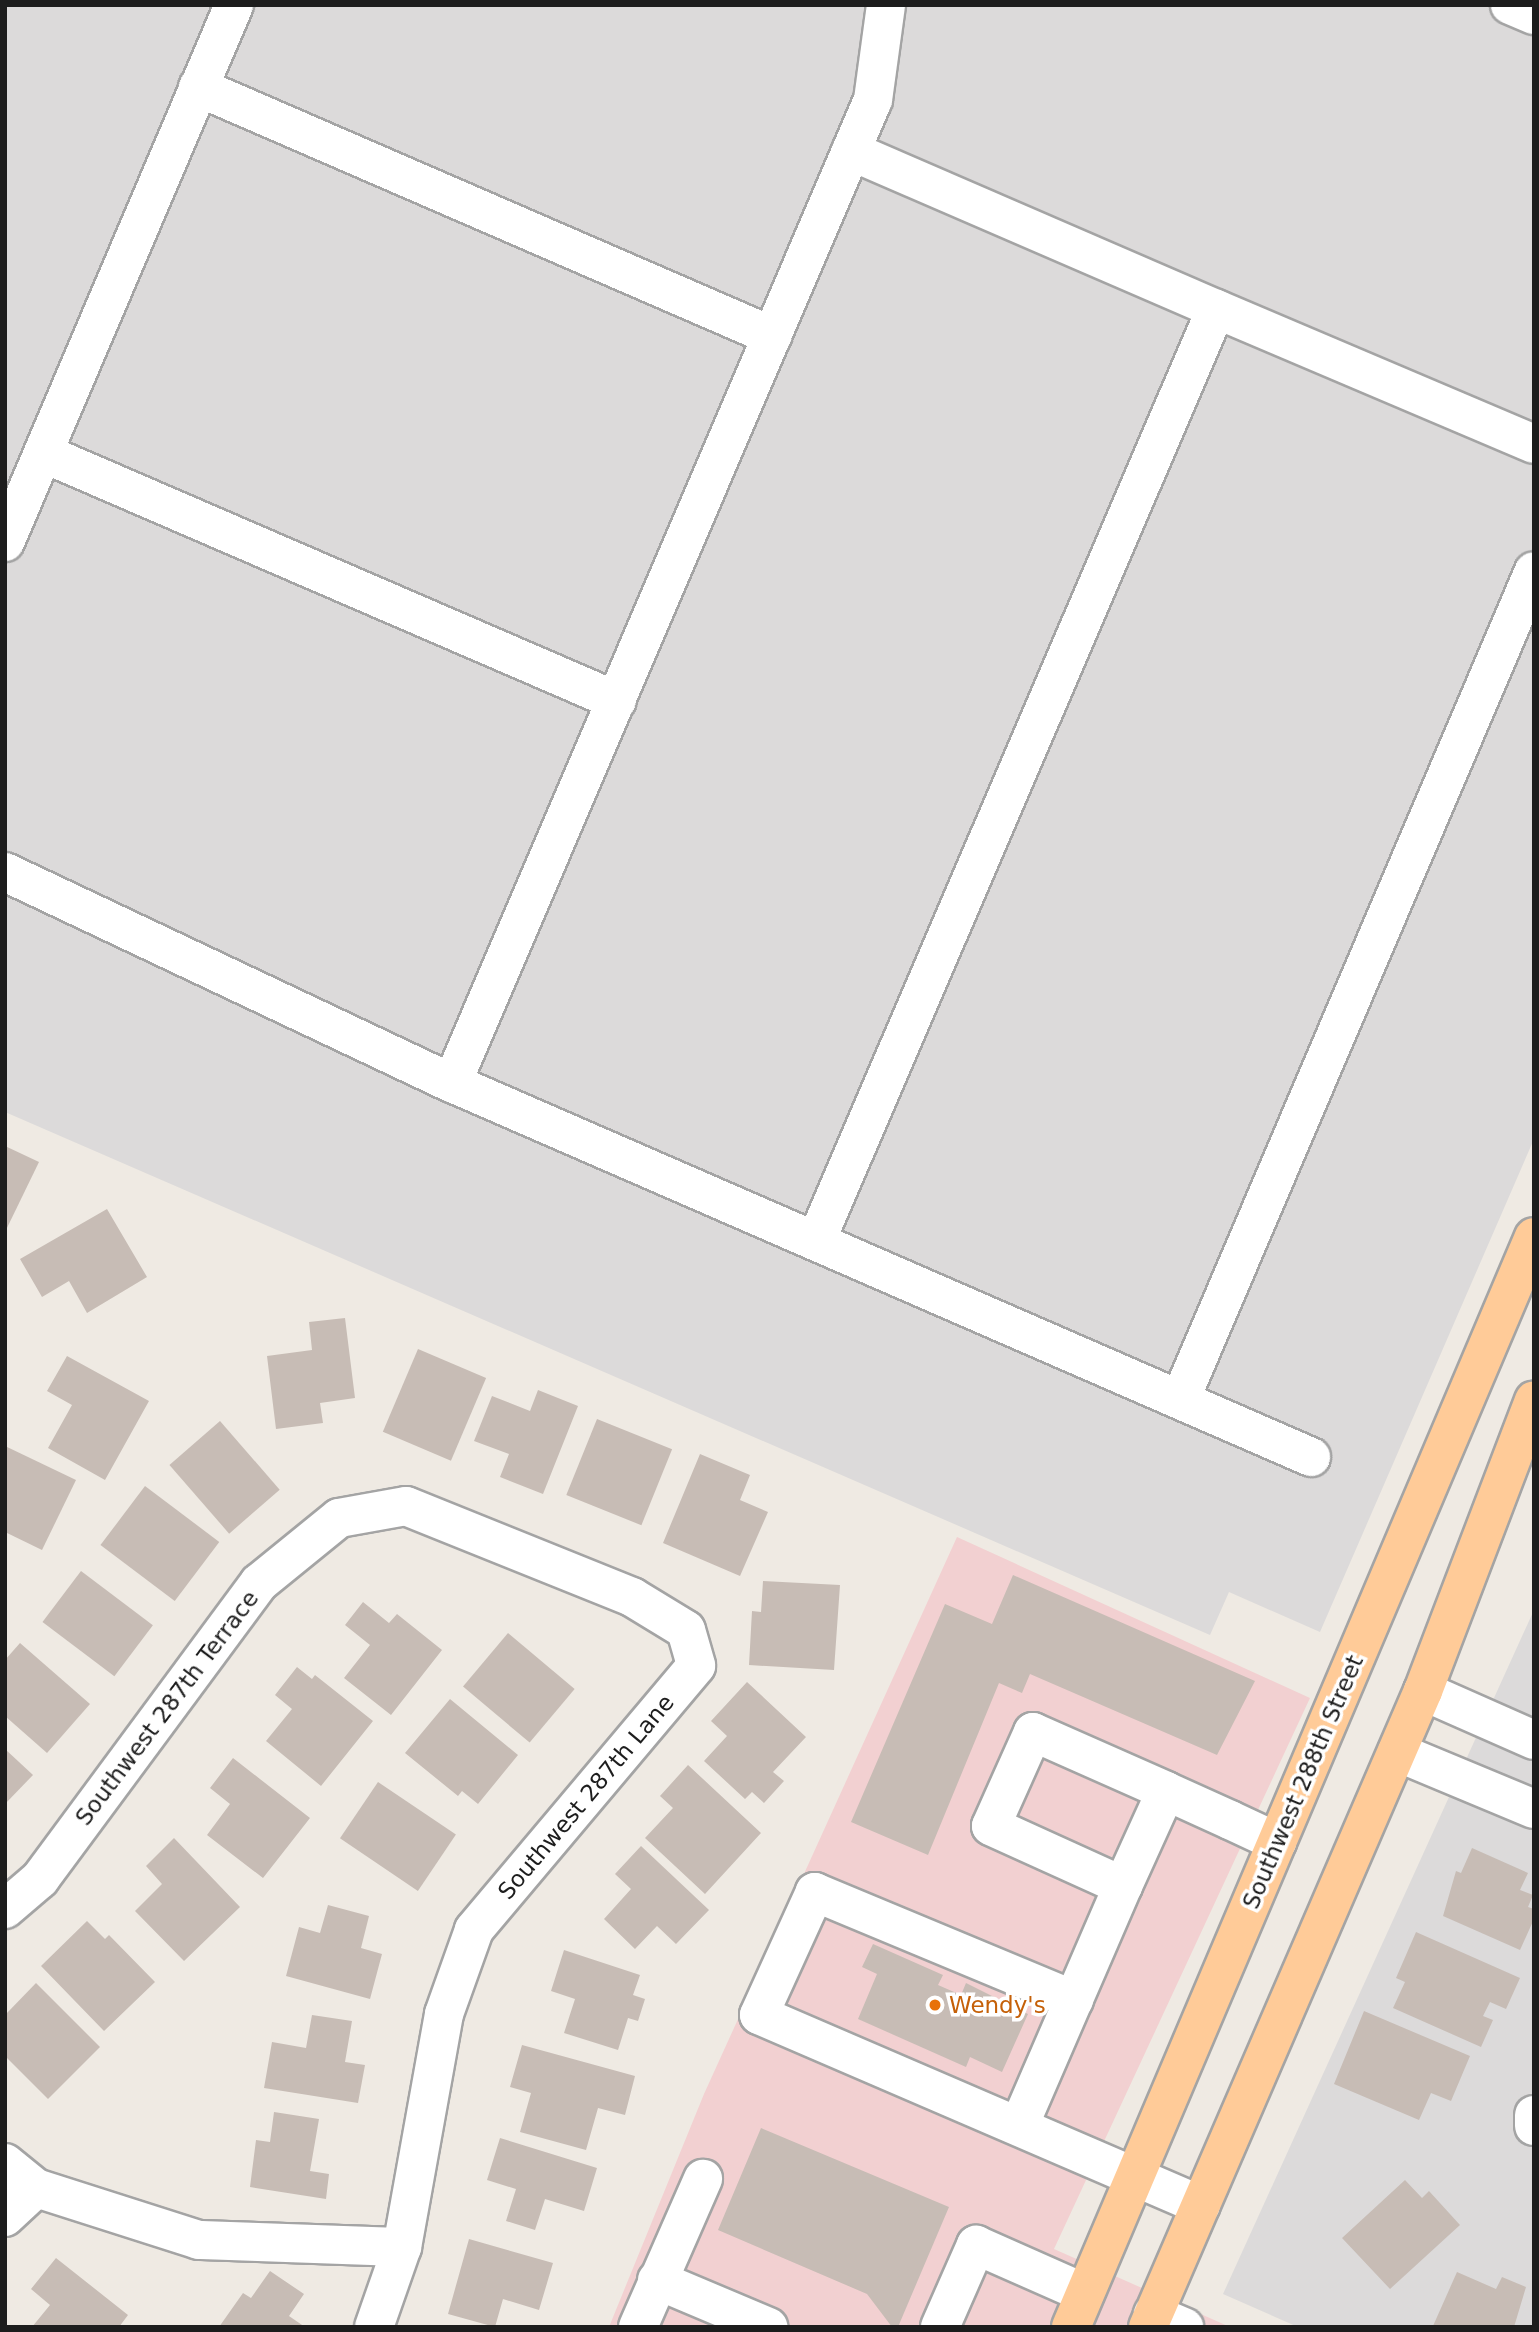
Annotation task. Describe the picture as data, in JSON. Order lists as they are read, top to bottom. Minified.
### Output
{"streets":{"main road":["Southwest 288th Street"],"street":["Southwest 287th Terrace","Southwest 287th Lane"]},"crossings":[["Southwest 287th Terrace","Southwest 287th Lane"]],"places":["Wendy's"]}
